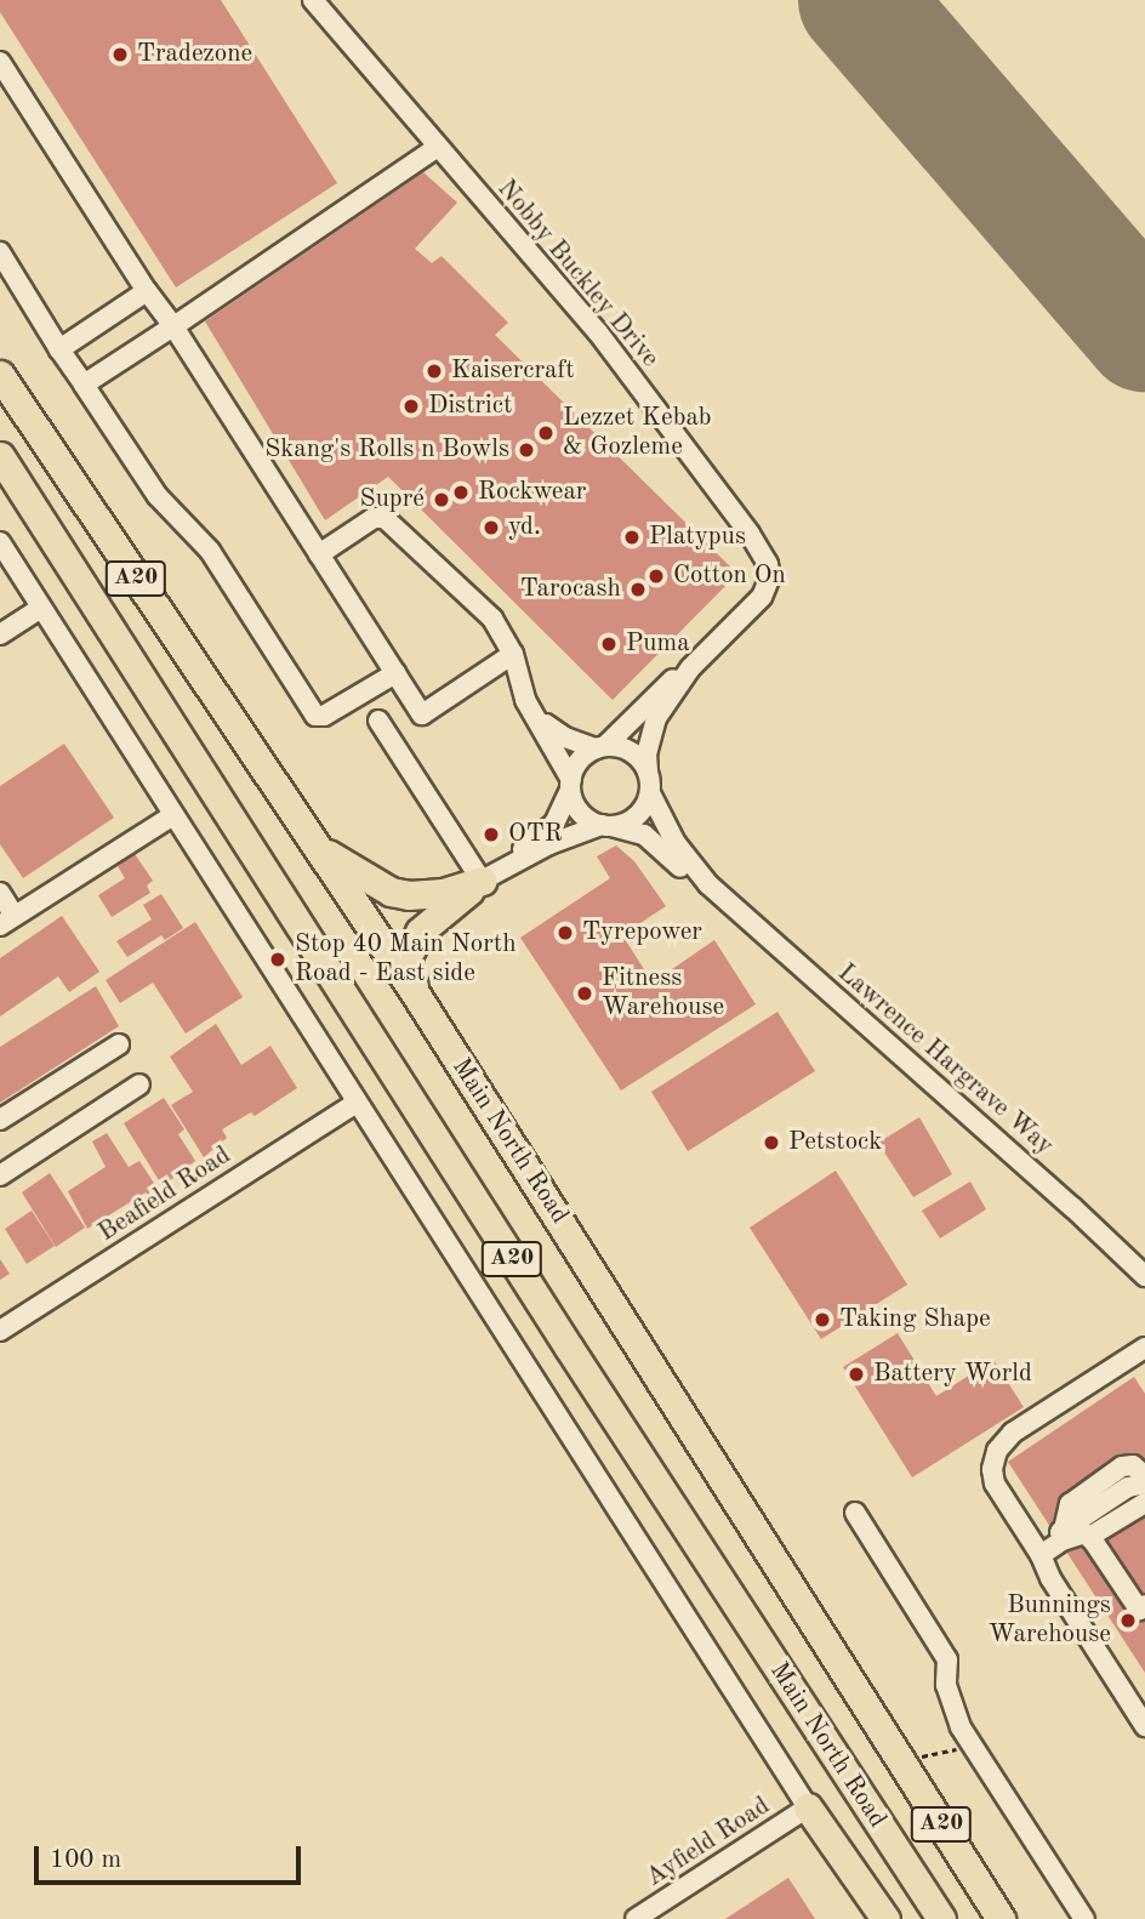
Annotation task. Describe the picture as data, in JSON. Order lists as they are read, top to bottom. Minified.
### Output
{"streets":{"highway":["A20","Main North Road"],"street":["Nobby Buckley Drive","Lawrence Hargrave Way","Beafield Road","Ayfield Road"]},"crossings":[["Nobby Buckley Drive","Lawrence Hargrave Way"],["Main North Road","Beafield Road"],["Main North Road","Ayfield Road"]],"places":["Tradezone","Kaisercraft","District","Lezzet Kebab & Gozleme","Skang's Rolls n Bowls","Rockwear","Supré","yd.","Platypus","Cotton On","Tarocash","Puma","OTR","Tyrepower","Stop 40 Main North Road - East side","Fitness Warehouse","Petstock","Taking Shape","Battery World","Bunnings Warehouse"],"scale_bar":"100 m"}
